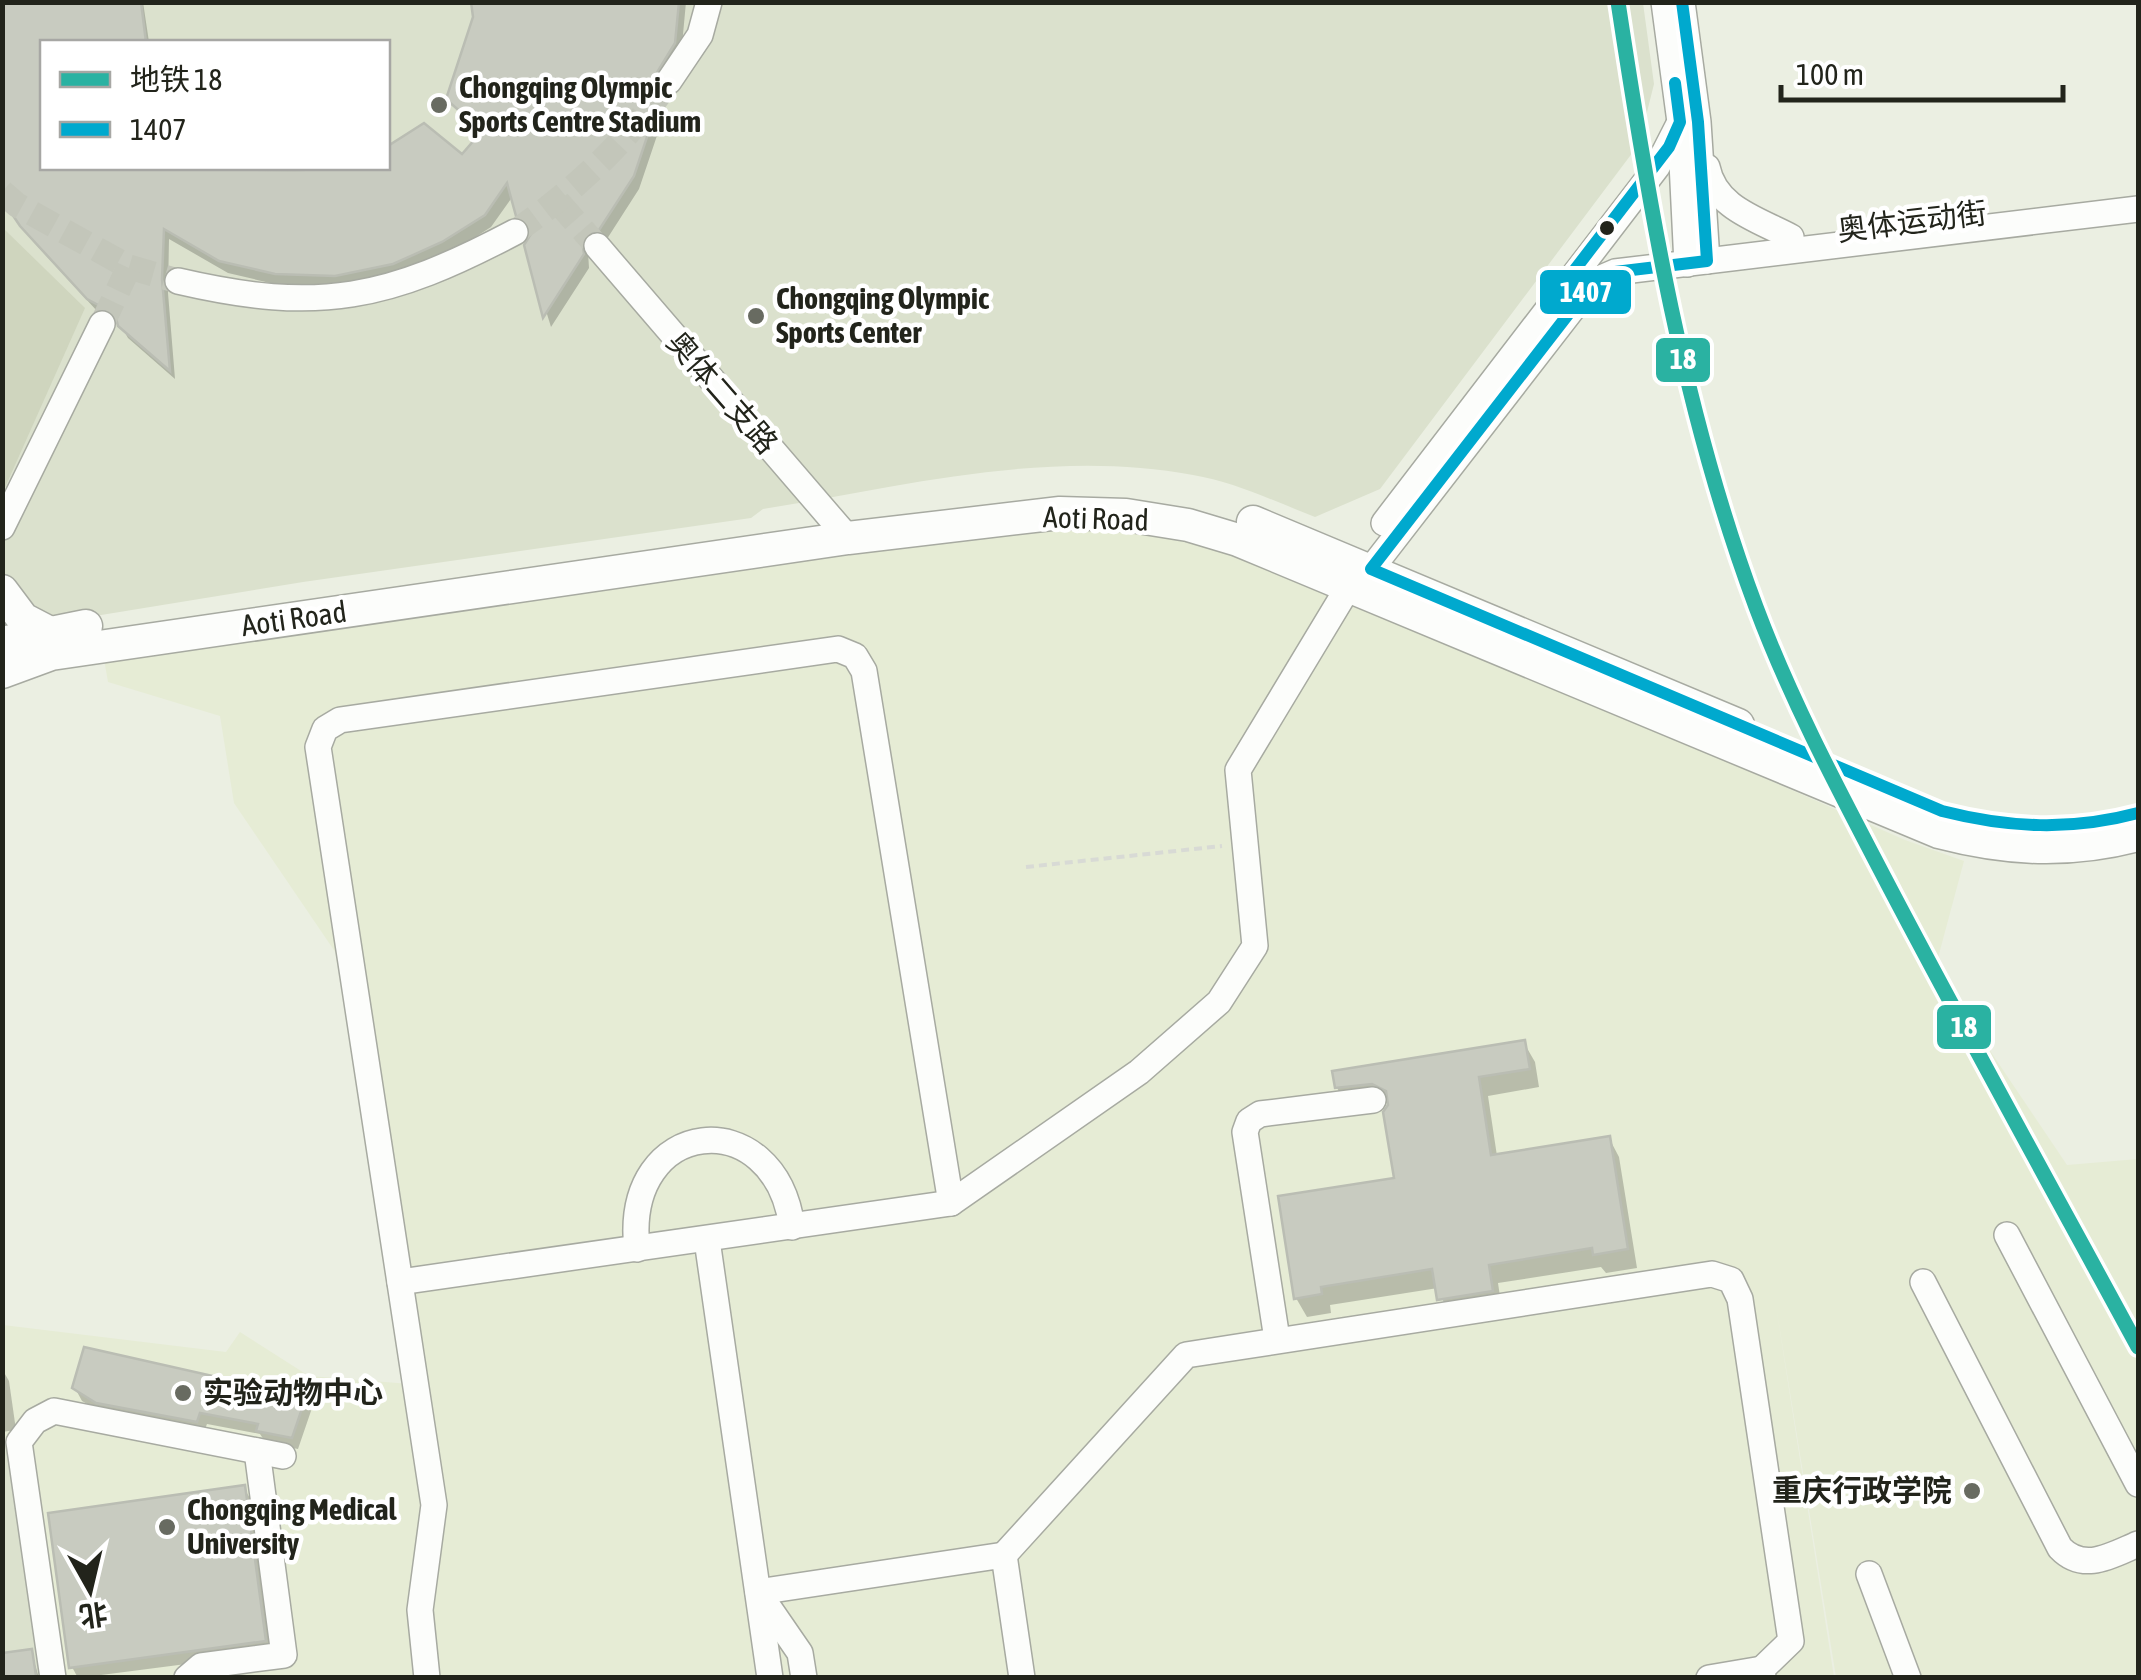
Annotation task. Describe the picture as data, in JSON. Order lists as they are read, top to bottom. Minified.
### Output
{"streets":{"main road":["Aoti Road"],"street":["奥体运动街","奥体二支路"]},"crossings":[["奥体二支路","Aoti Road"]],"places":["Chongqing Olympic Sports Centre Stadium","Chongqing Olympic Sports Center","实验动物中心","重庆行政学院","Chongqing Medical University"],"lines":["metro line 18","transit line 1407"],"legend":["地铁 18","1407"],"scale_bar":"100 m","north":"bottom"}
